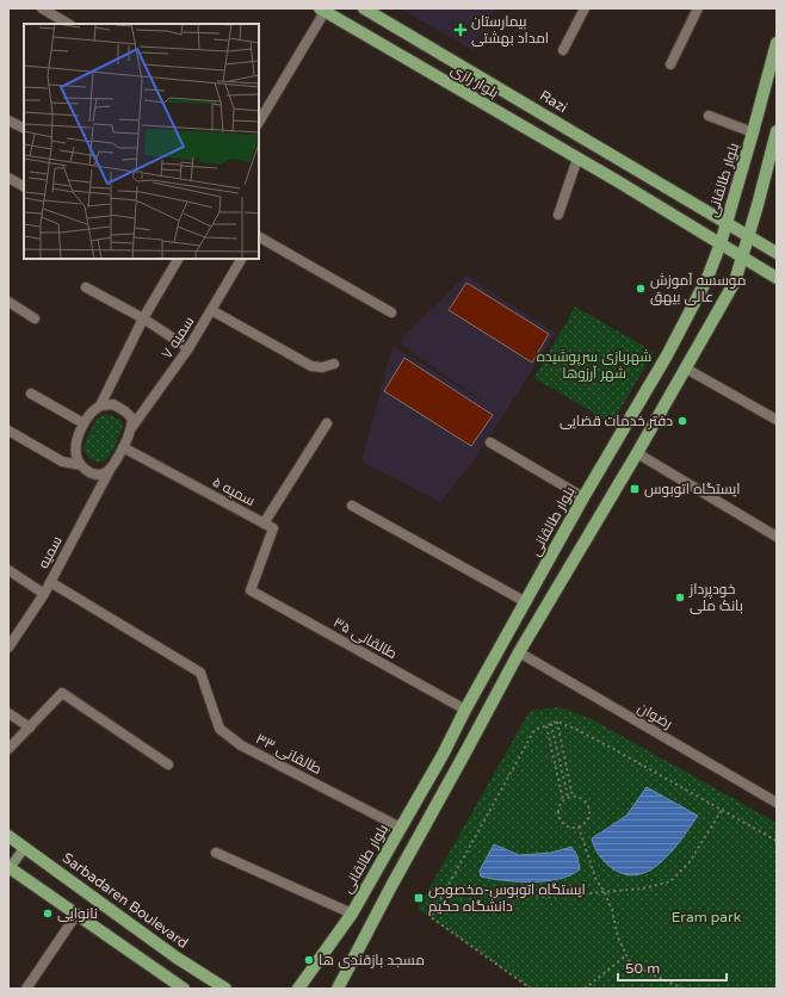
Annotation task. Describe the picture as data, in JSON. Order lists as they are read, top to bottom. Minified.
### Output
{"streets":{"main road":["بلوار رازی","Razi","بلوار طالقانی","Sarbadaren Boulevard"],"street":["سمیه ۷","سمیه ۵","سمیه","طالقانی ۳۵","رضوان","طالقانی ۳۳"]},"crossings":[["بلوار رازی","بلوار طالقانی"],["Razi","بلوار طالقانی"],["بلوار طالقانی","طالقانی ۳۵"],["بلوار طالقانی","طالقانی ۳۳"],["سمیه ۷","سمیه ۵"],["سمیه ۷","سمیه"],["سمیه ۵","سمیه"],["سمیه ۵","طالقانی ۳۵"],["سمیه","طالقانی ۳۳"]],"parks":["شهربازی سرپوشیده شهر آرزوها","Eram park"],"places":{"health":["بیمارستان امداد بهشتی"],"other":["موسسه آموزش عالی بیهق","دفتر خدمات قضایی","خودپرداز بانک ملی","نانوایی","مسجد بازقندی ها"],"transit":["ایستگاه اتوبوس","ایستگاه اتوبوس-مخصوص دانشگاه حکیم"]},"scale_bar":"50 m"}
